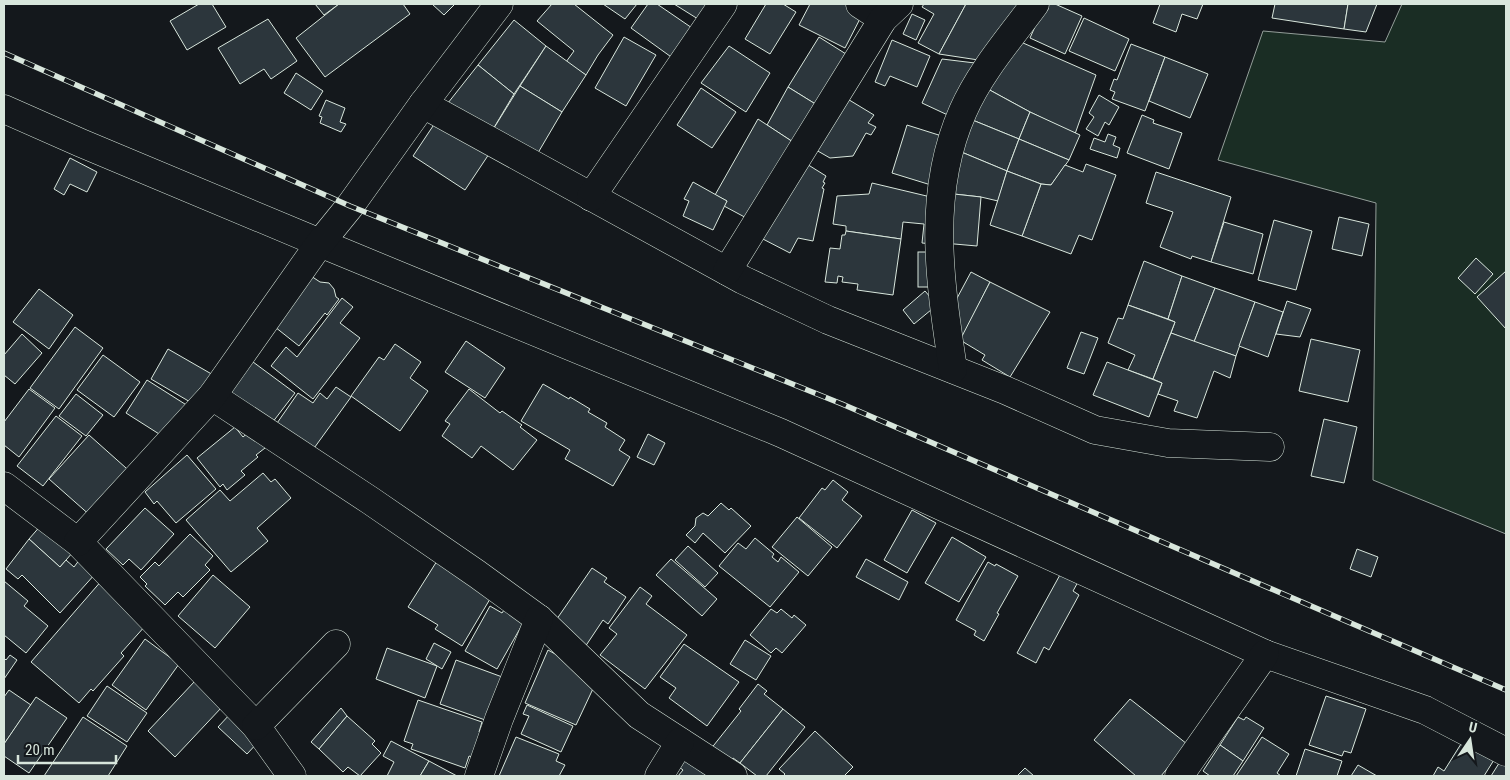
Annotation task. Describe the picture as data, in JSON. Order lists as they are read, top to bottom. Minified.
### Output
{"scale_bar":"20 m","north":"top"}
